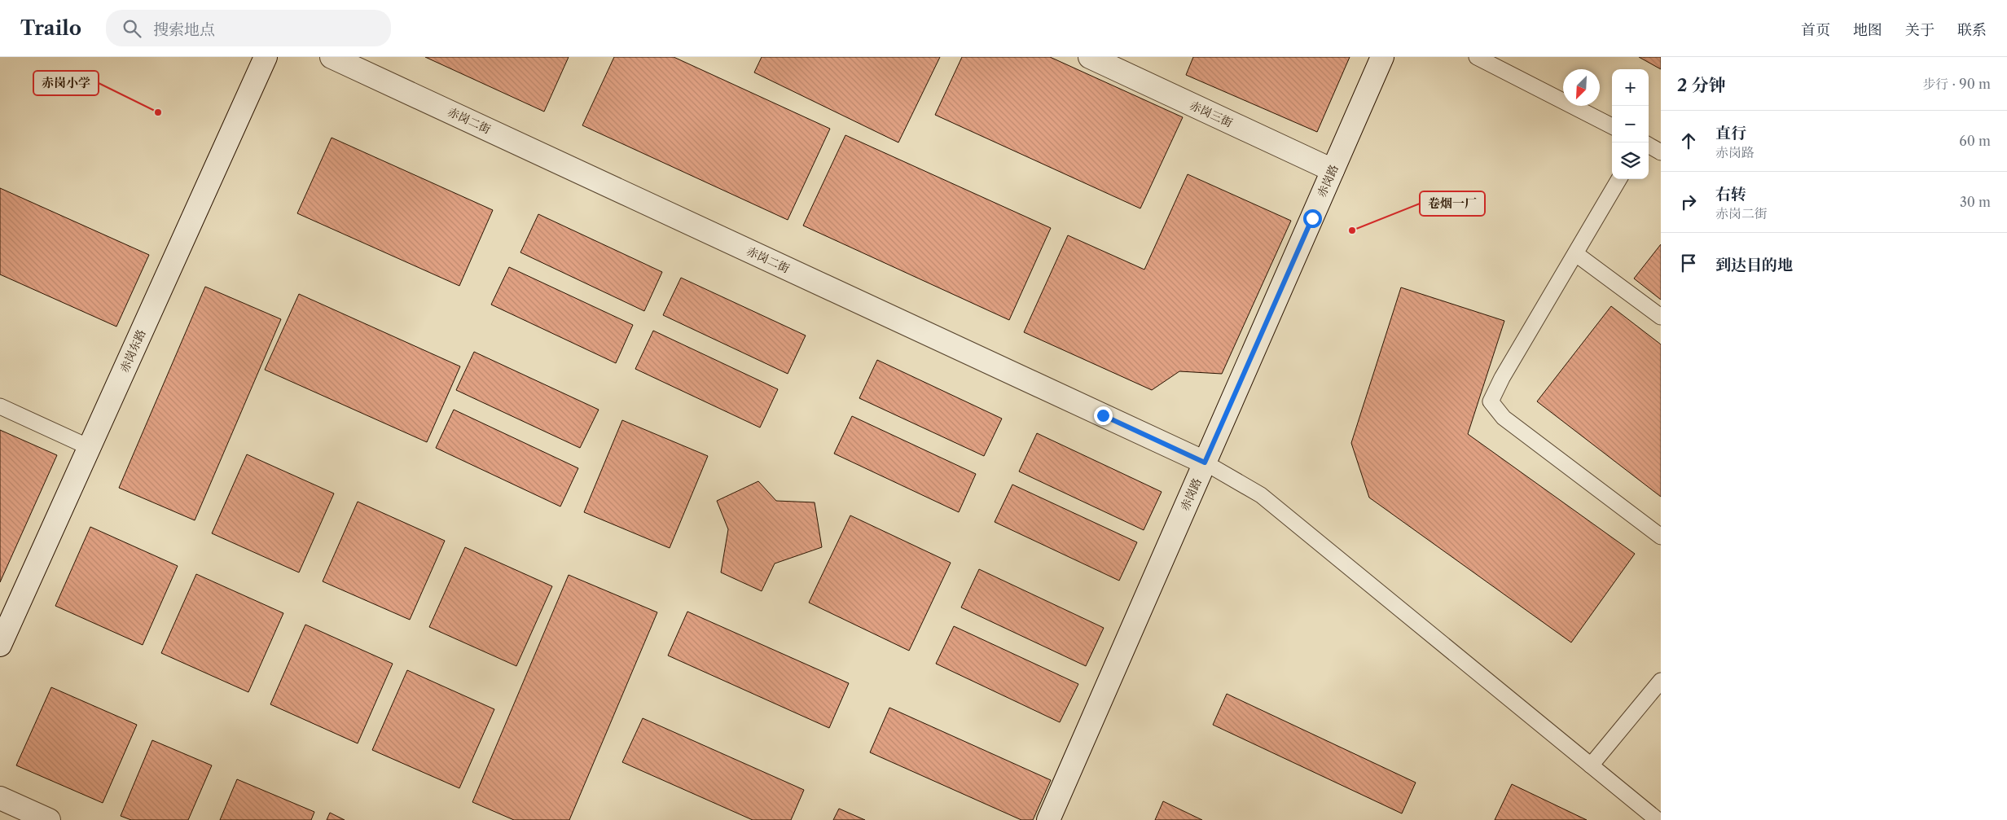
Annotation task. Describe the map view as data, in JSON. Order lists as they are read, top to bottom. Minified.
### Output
{"streets":{"street":["赤岗三街","赤岗二街","赤岗路","赤岗东路"]},"crossings":[["赤岗三街","赤岗路"],["赤岗二街","赤岗路"]],"places":["赤岗小学","卷烟一厂"],"north":"bottom left","page":{"header":"Trailo","search":"搜索地点","nav":["首页","地图","关于","联系"],"heading":["2 分钟","步行 · 90 m"],"map_buttons":["+","−"],"list":[["直行","赤岗路","60 m"],["右转","赤岗二街","30 m"],"到达目的地"]}}
